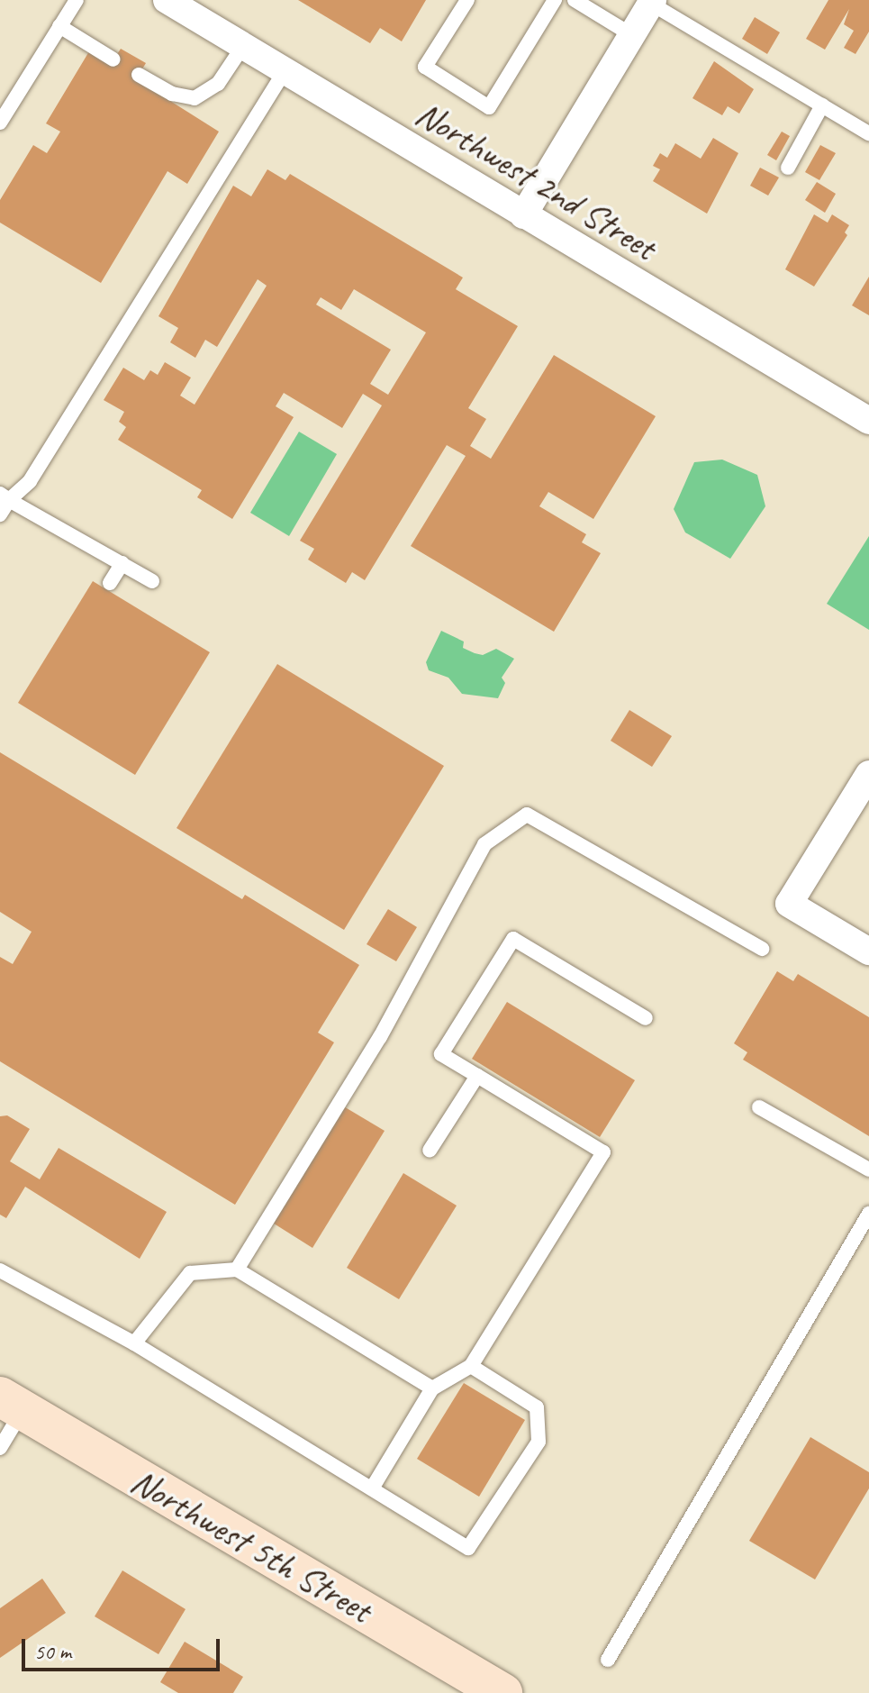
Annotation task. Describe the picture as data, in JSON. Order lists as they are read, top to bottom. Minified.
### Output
{"streets":{"street":["Northwest 2nd Street","Northwest 5th Street"]},"scale_bar":"50 m"}
